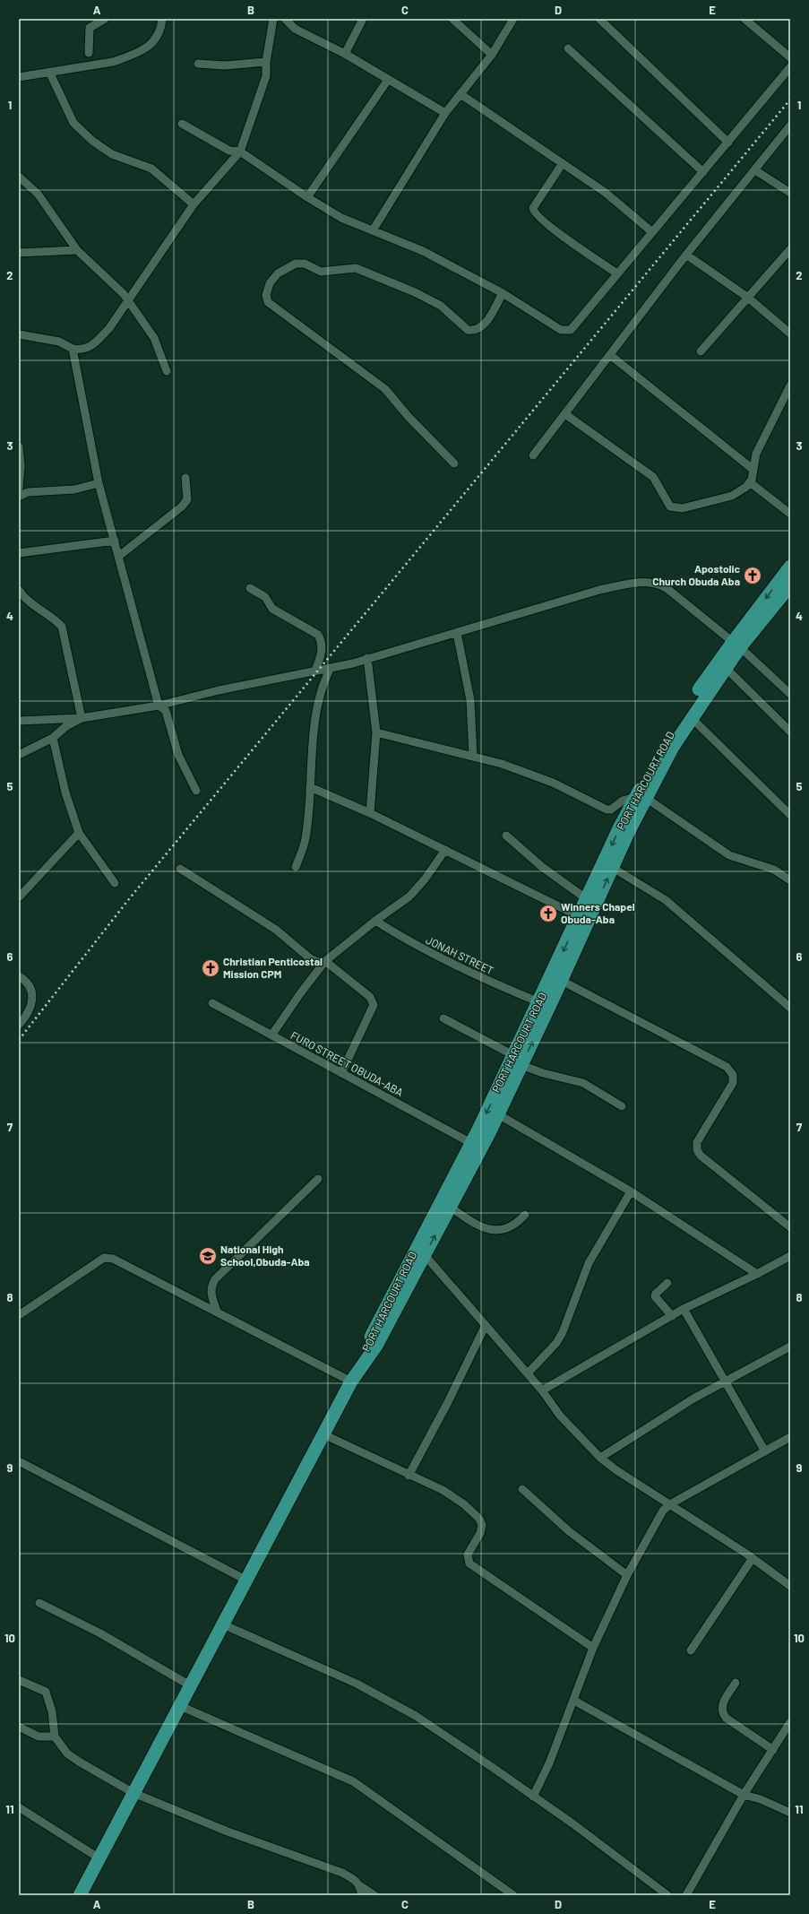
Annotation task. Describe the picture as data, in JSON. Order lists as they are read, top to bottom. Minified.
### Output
{"streets":{"highway":["PORT HARCOURT ROAD"],"street":["JONAH STREET","FURO STREET OBUDA-ABA"]},"crossings":[["PORT HARCOURT ROAD","JONAH STREET"],["PORT HARCOURT ROAD","FURO STREET OBUDA-ABA"]],"places":{"church":["Apostolic Church Obuda Aba","Winners Chapel Obuda-Aba","Christian Penticostal Mission CPM"],"school or university":["National High School,Obuda-Aba"]},"grid":{"columns":["A","B","C","D","E"],"rows":["1","2","3","4","5","6","7","8","9","10","11"]}}
